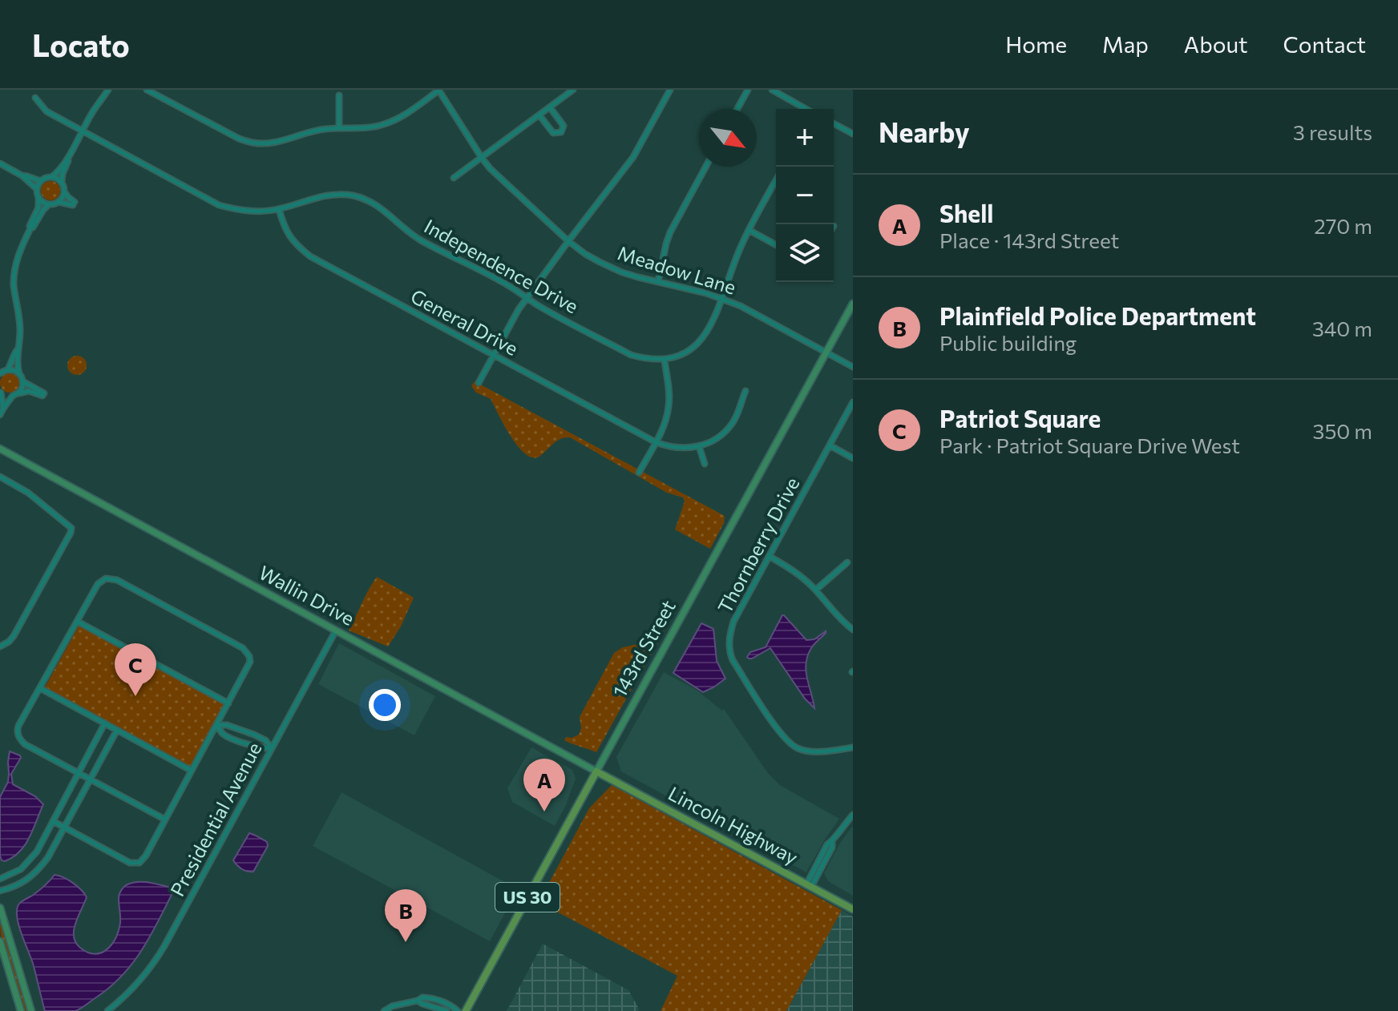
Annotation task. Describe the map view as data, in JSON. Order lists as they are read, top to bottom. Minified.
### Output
{"streets":{"main road":["143rd Street","Lincoln Highway","US 30"],"street":["Independence Drive","Meadow Lane","General Drive","Thornberry Drive","Wallin Drive","Presidential Avenue"]},"crossings":[["Independence Drive","General Drive"],["Meadow Lane","143rd Street"],["Wallin Drive","143rd Street"],["Wallin Drive","Presidential Avenue"],["Wallin Drive","Lincoln Highway"],["143rd Street","Lincoln Highway"]],"north":"bottom right","page":{"header":"Locato","nav":["Home","Map","About","Contact"],"heading":["Nearby","3 results"],"map_buttons":["+","−"],"list":[{"mark":"A","name":"Shell","note":"Place · 143rd Street","value":"270 m"},{"mark":"B","name":"Plainfield Police Department","note":"Public building","value":"340 m"},{"mark":"C","name":"Patriot Square","note":"Park · Patriot Square Drive West","value":"350 m"}],"pins":["C","A","B"]}}
